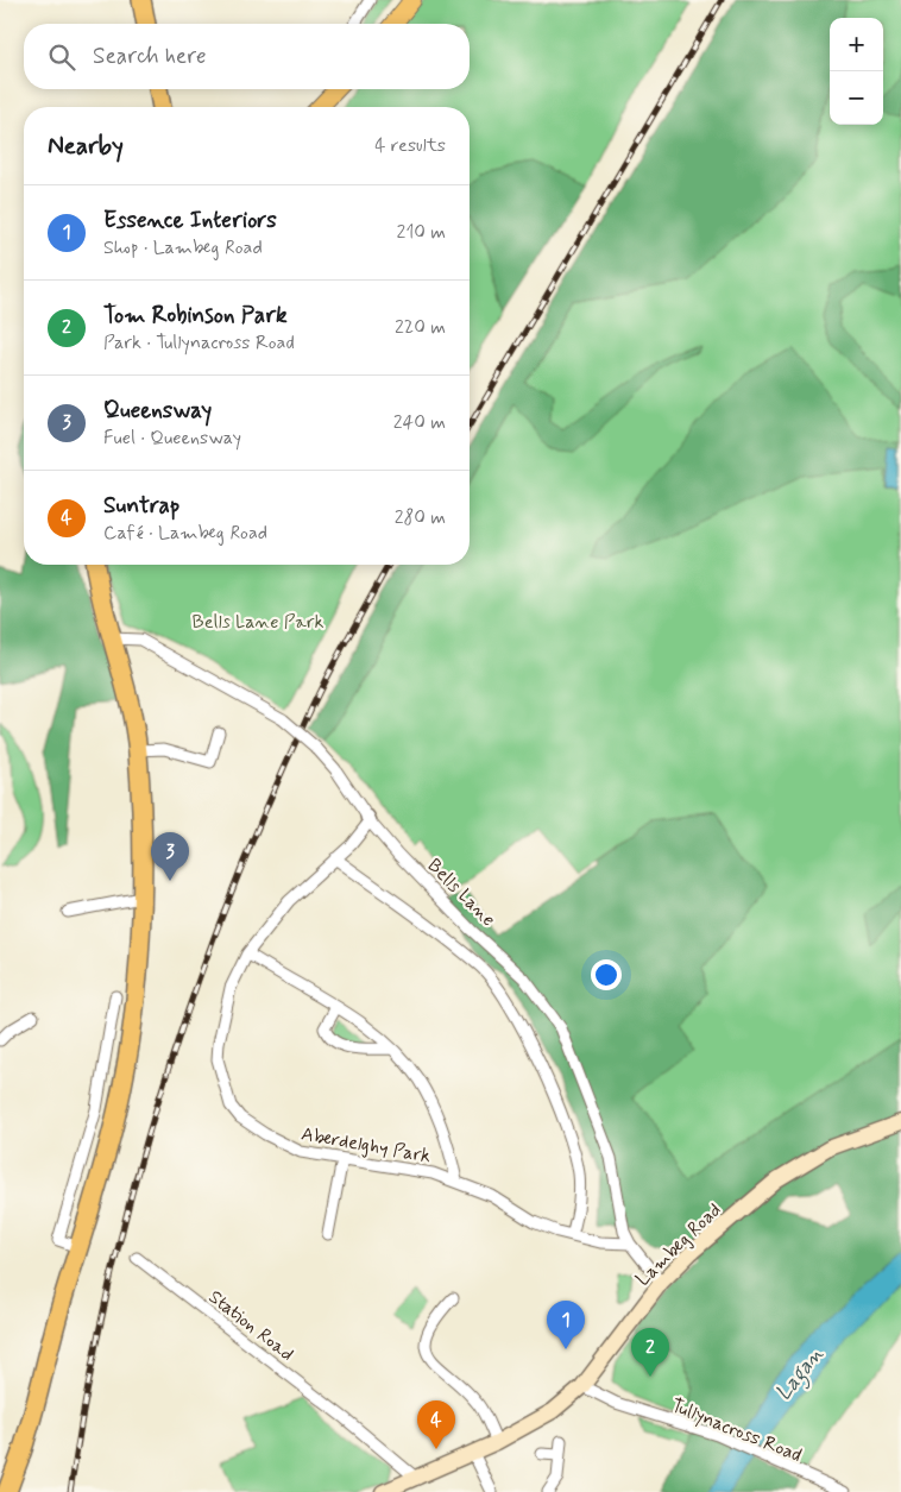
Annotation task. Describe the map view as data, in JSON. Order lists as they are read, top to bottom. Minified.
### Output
{"streets":{"main road":["Lambeg Road"],"street":["Bells Lane","Aberdelghy Park","Station Road","Tullynacross Road"]},"crossings":[["Bells Lane","Aberdelghy Park"],["Bells Lane","Lambeg Road"],["Lambeg Road","Station Road"],["Lambeg Road","Tullynacross Road"]],"water":["Lagan"],"parks":["Bells Lane Park"],"page":{"map_buttons":["+","−"],"search":"Search here","heading":["Nearby","4 results"],"list":[{"mark":"1","name":"Essence Interiors","note":"Shop · Lambeg Road","value":"210 m"},{"mark":"2","name":"Tom Robinson Park","note":"Park · Tullynacross Road","value":"220 m"},{"mark":"3","name":"Queensway","note":"Fuel · Queensway","value":"240 m"},{"mark":"4","name":"Suntrap","note":"Café · Lambeg Road","value":"280 m"}],"pins":["3","1","2","4"]}}
